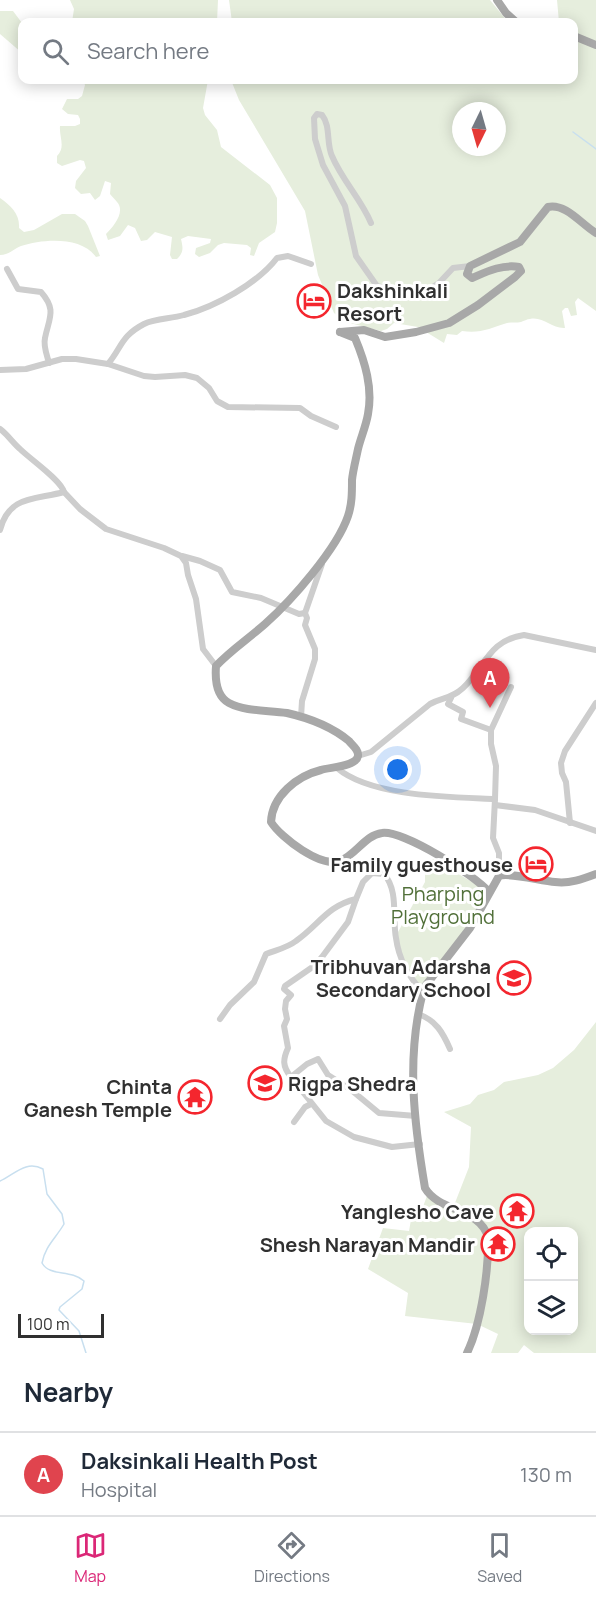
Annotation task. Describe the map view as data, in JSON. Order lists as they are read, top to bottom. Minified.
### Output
{"parks":["Pharping Playground"],"places":{"hotel":["Dakshinkali Resort","Family guesthouse"],"school or university":["Tribhuvan Adarsha Secondary School","Rigpa Shedra"],"temple":["Chinta Ganesh Temple","Yanglesho Cave","Shesh Narayan Mandir"]},"scale_bar":"100 m","north":"bottom","page":{"search":"Search here","pins":"A","scale":"100 m","heading":"Nearby","list":[{"mark":"A","name":"Daksinkali Health Post","note":"Hospital","value":"130 m"}],"nav":["Map","Directions","Saved"]}}
